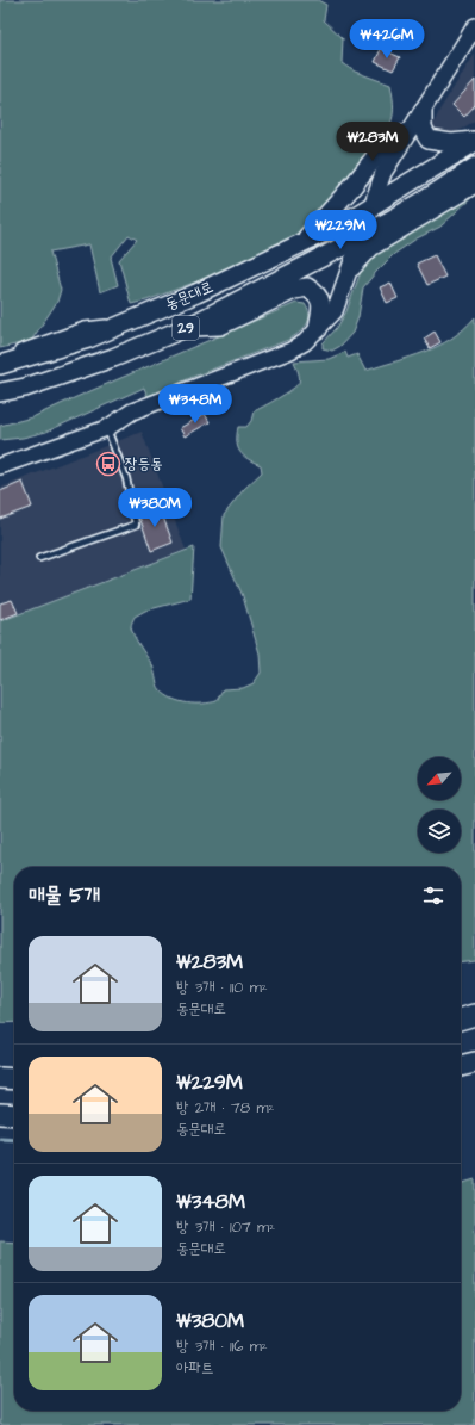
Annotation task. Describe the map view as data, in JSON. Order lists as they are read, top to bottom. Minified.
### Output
{"streets":{"main road":["동문대로","29"]},"places":{"bus stop":["장등동"]},"north":"bottom left","page":{"price":["₩426M","₩283M","₩229M","₩348M","₩380M"],"heading":"매물 5개","list":[{"name":"₩283M","note":"방 3개 · 110 m² · 동문대로"},{"name":"₩229M","note":"방 2개 · 78 m² · 동문대로"},{"name":"₩348M","note":"방 3개 · 107 m² · 동문대로"},{"name":"₩380M","note":"방 3개 · 116 m² · 아파트"}]}}
